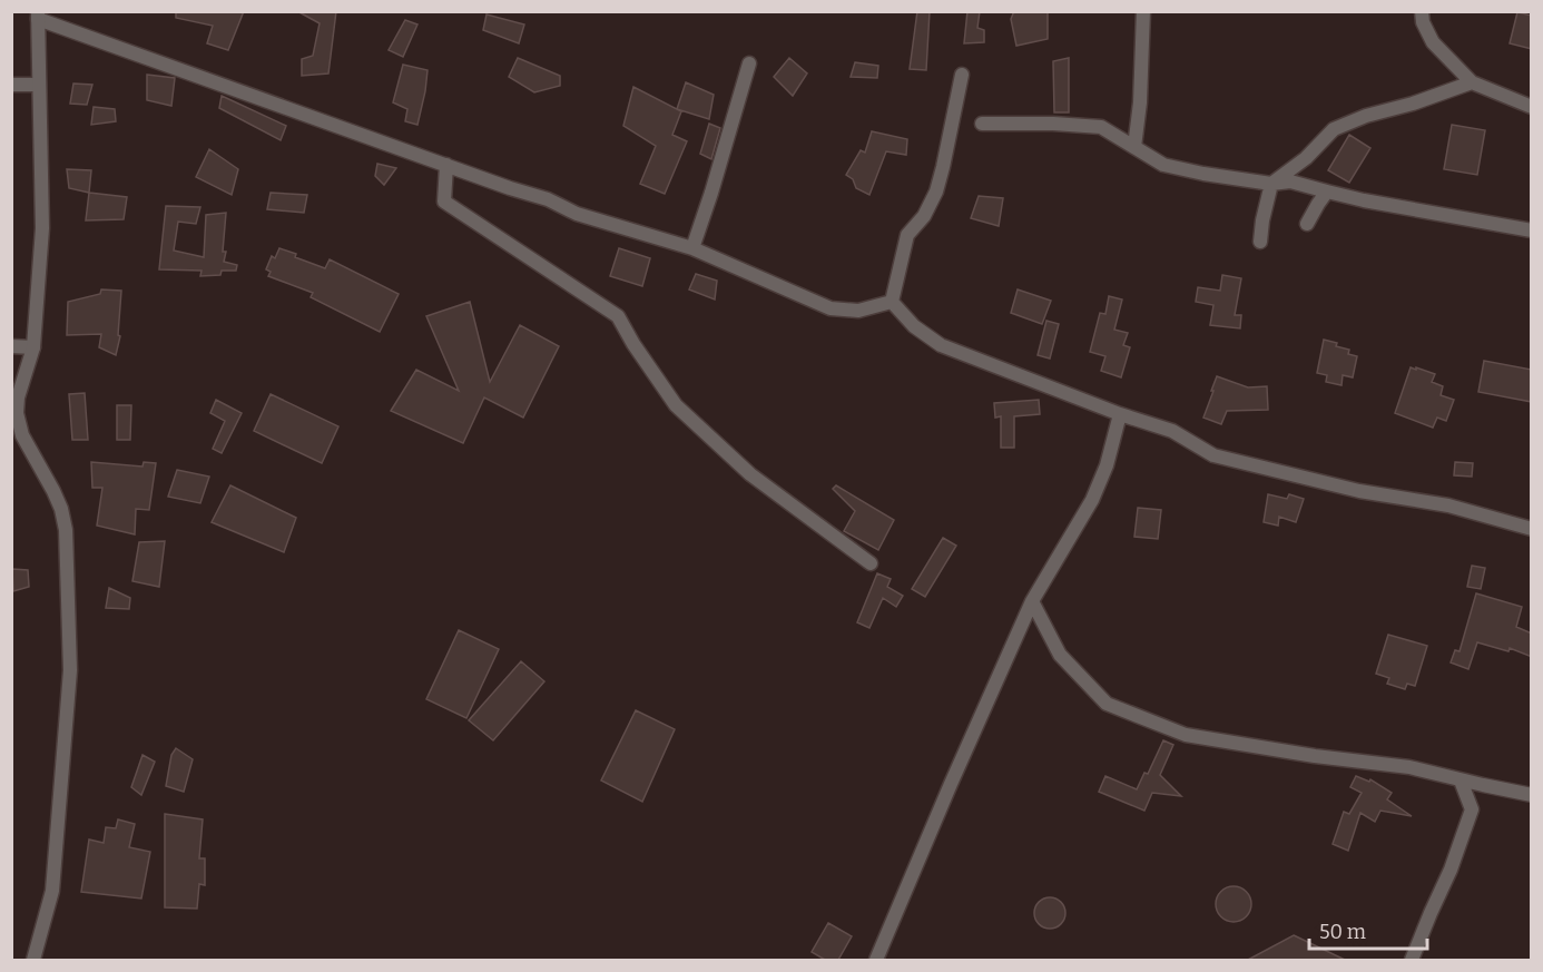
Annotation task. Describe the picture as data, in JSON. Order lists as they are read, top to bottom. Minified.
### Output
{"scale_bar":"50 m"}
